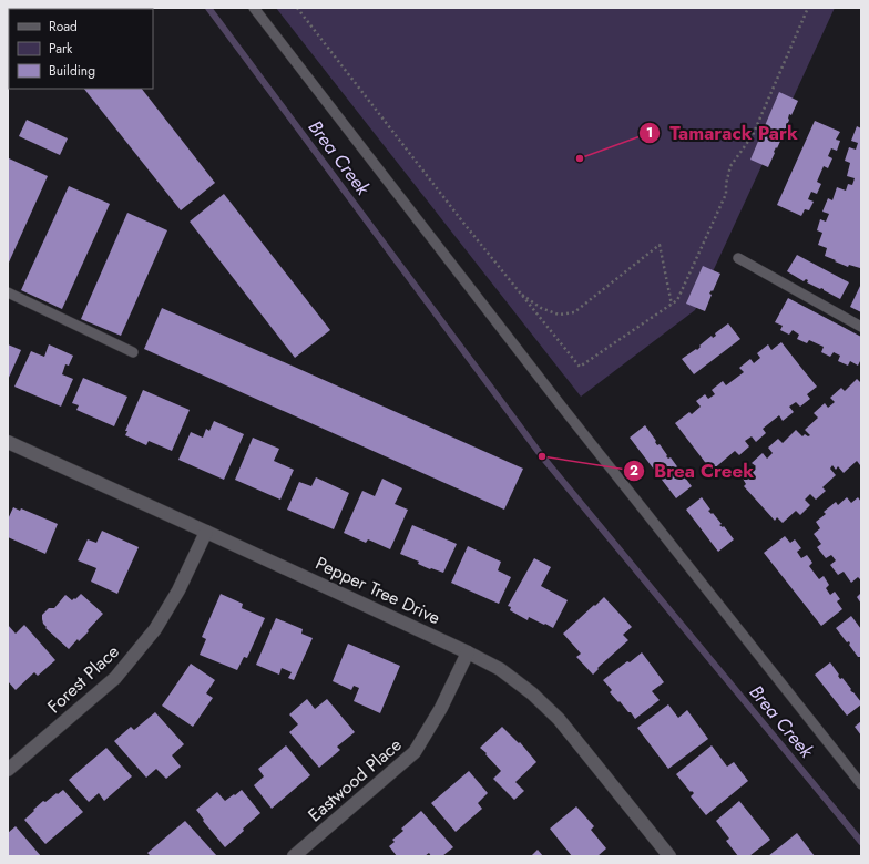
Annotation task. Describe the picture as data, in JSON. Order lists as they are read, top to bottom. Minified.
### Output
{"streets":{"street":["Pepper Tree Drive","Forest Place","Eastwood Place"]},"crossings":[["Pepper Tree Drive","Forest Place"],["Pepper Tree Drive","Eastwood Place"]],"water":["Brea Creek"],"places":["Tamarack Park","Brea Creek"],"legend":["Road","Park","Building"]}
